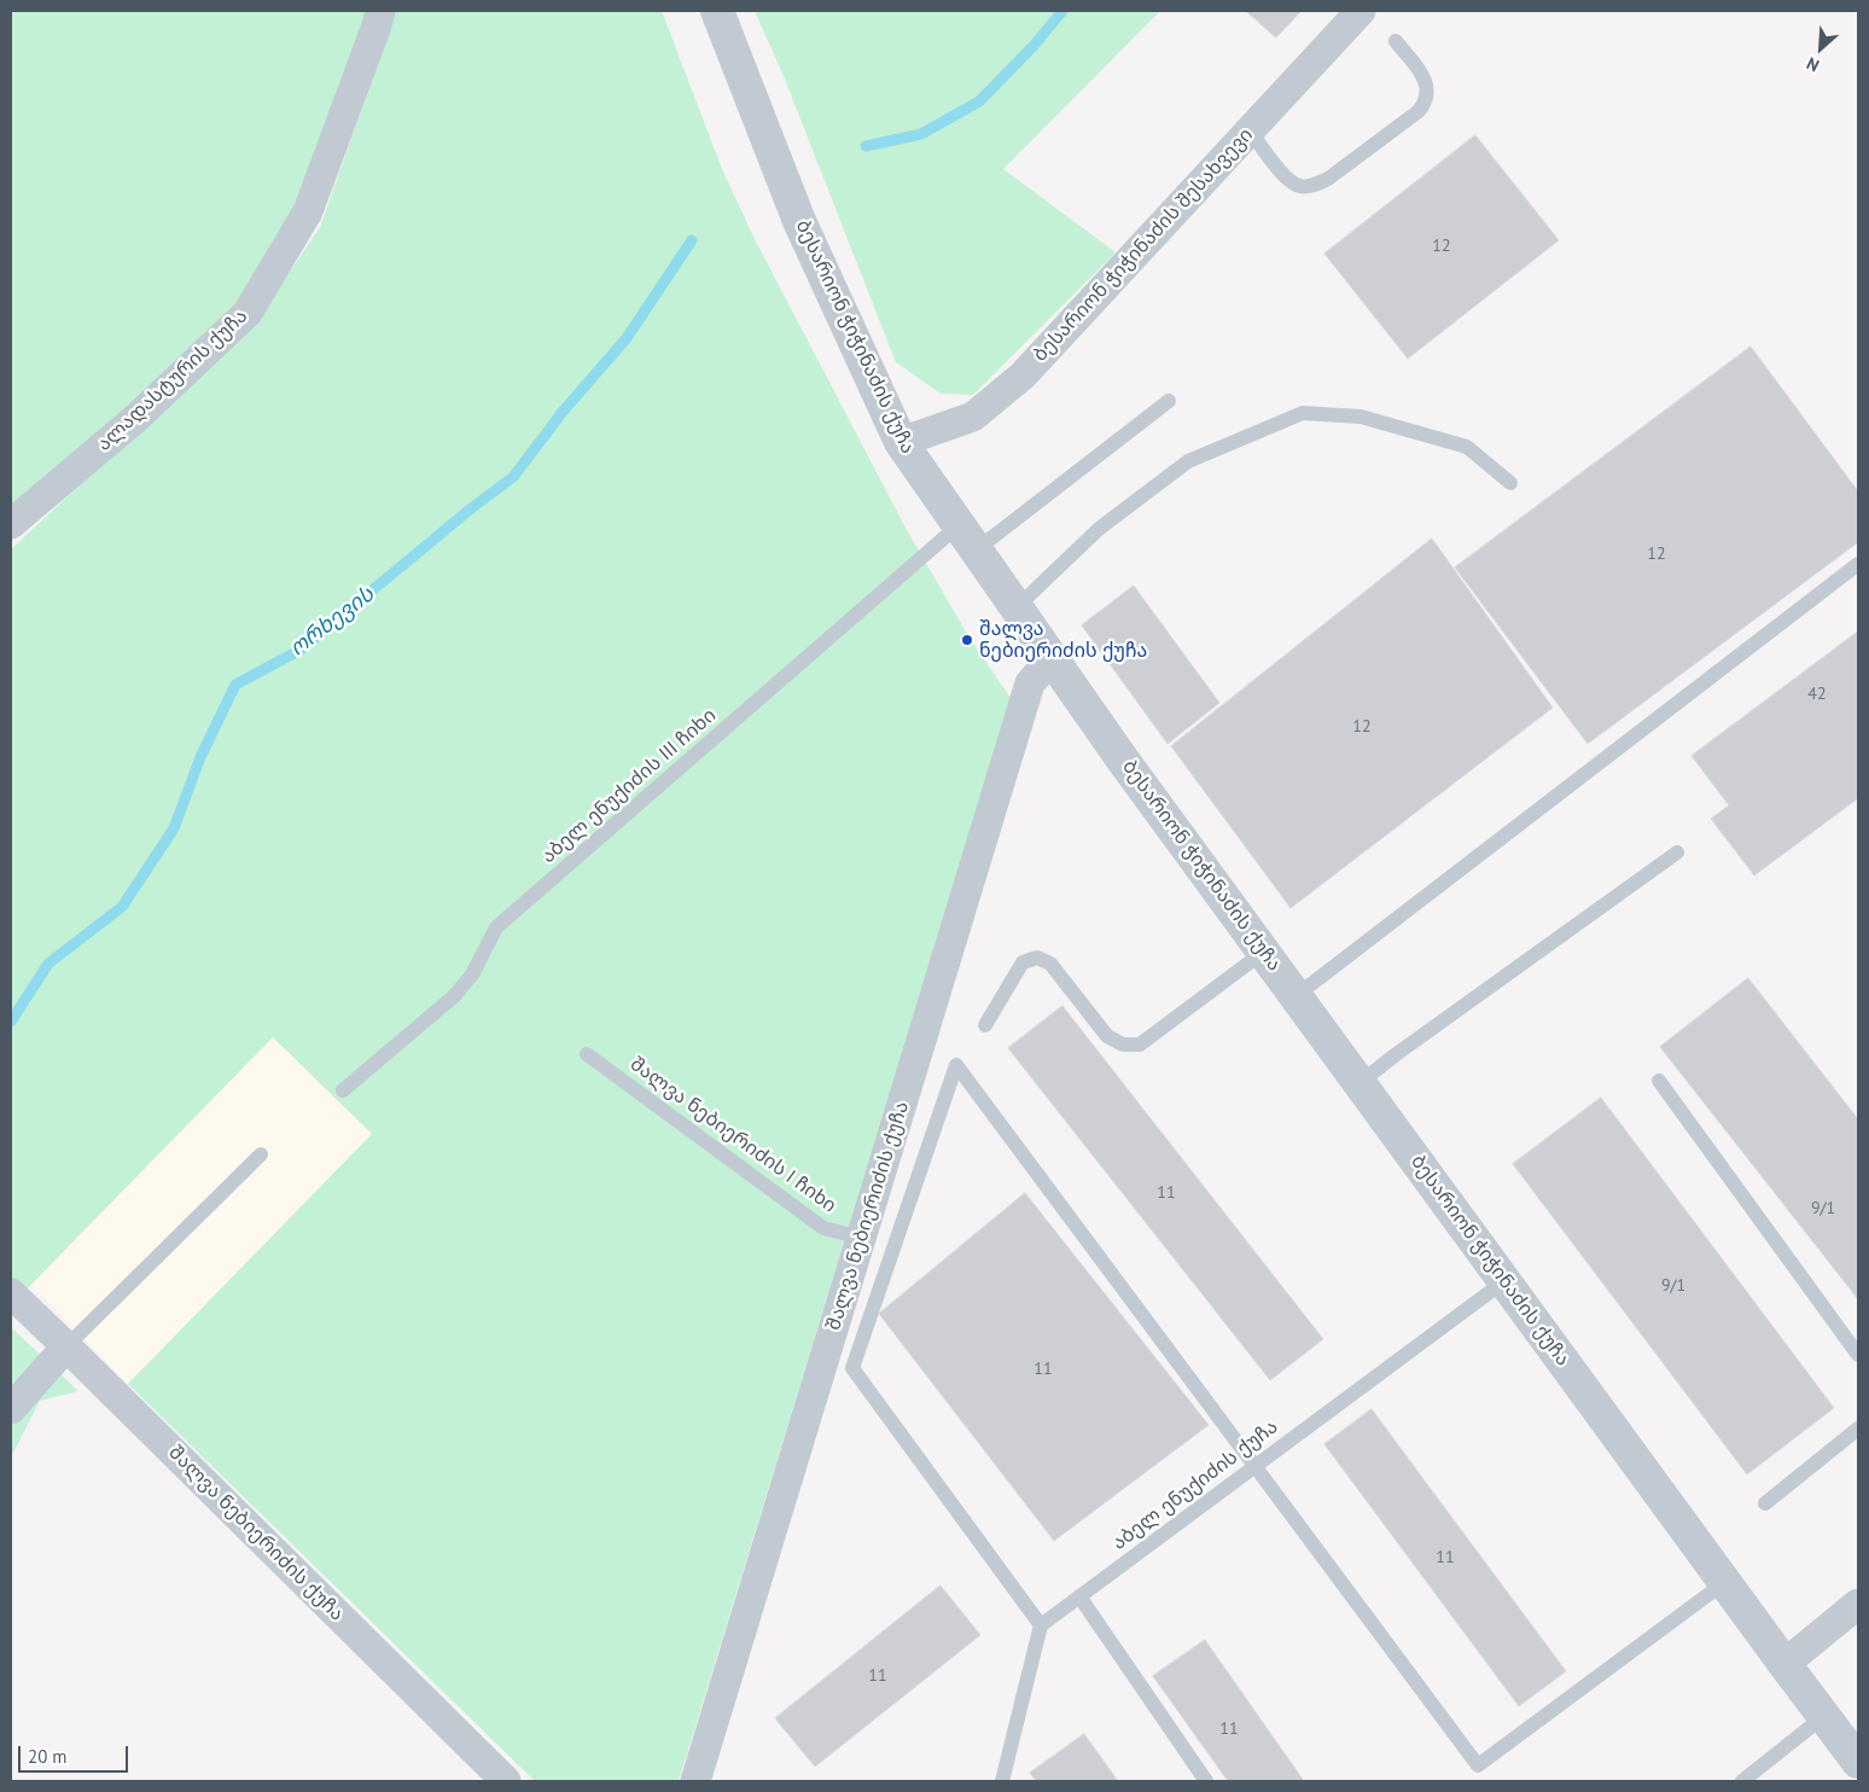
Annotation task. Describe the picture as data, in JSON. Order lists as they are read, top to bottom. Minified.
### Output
{"streets":{"street":["ბესარიონ ჭიჭინაძის შესახვევი","ბესარიონ ჭიჭინაძის ქუჩა","ალადასტურის ქუჩა","შალვა ნებიერიძის ქუჩა"],"lane":["აბელ ენუქიძის III ჩიხი","შალვა ნებიერიძის I ჩიხი","აბელ ენუქიძის ქუჩა"]},"crossings":[["ბესარიონ ჭიჭინაძის შესახვევი","ბესარიონ ჭიჭინაძის ქუჩა"],["ბესარიონ ჭიჭინაძის ქუჩა","აბელ ენუქიძის III ჩიხი"],["ბესარიონ ჭიჭინაძის ქუჩა","შალვა ნებიერიძის ქუჩა"],["ბესარიონ ჭიჭინაძის ქუჩა","აბელ ენუქიძის ქუჩა"],["შალვა ნებიერიძის I ჩიხი","შალვა ნებიერიძის ქუჩა"]],"water":["ორხევის"],"places":["შალვა ნებიერიძის ქუჩა"],"house_numbers":["12","12","42","12","11","9/1","9/1","11","11","11","11"],"scale_bar":"20 m","north":"bottom left"}
